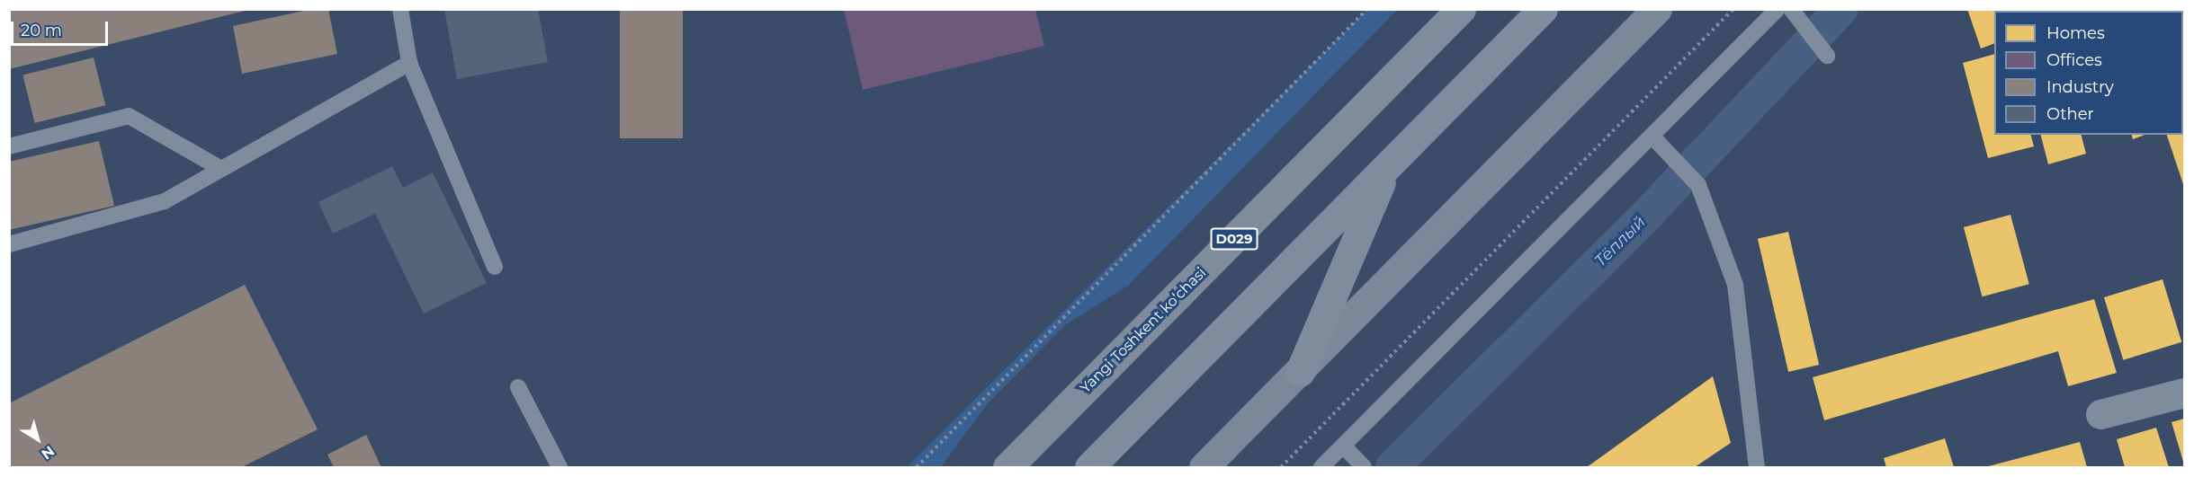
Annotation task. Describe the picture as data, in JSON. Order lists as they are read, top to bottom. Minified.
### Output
{"streets":{"highway":["D029","Yangi Toshkent ko‘chasi"]},"water":["Тёплый"],"legend":["Homes","Offices","Industry","Other"],"scale_bar":"20 m","north":"bottom right"}
